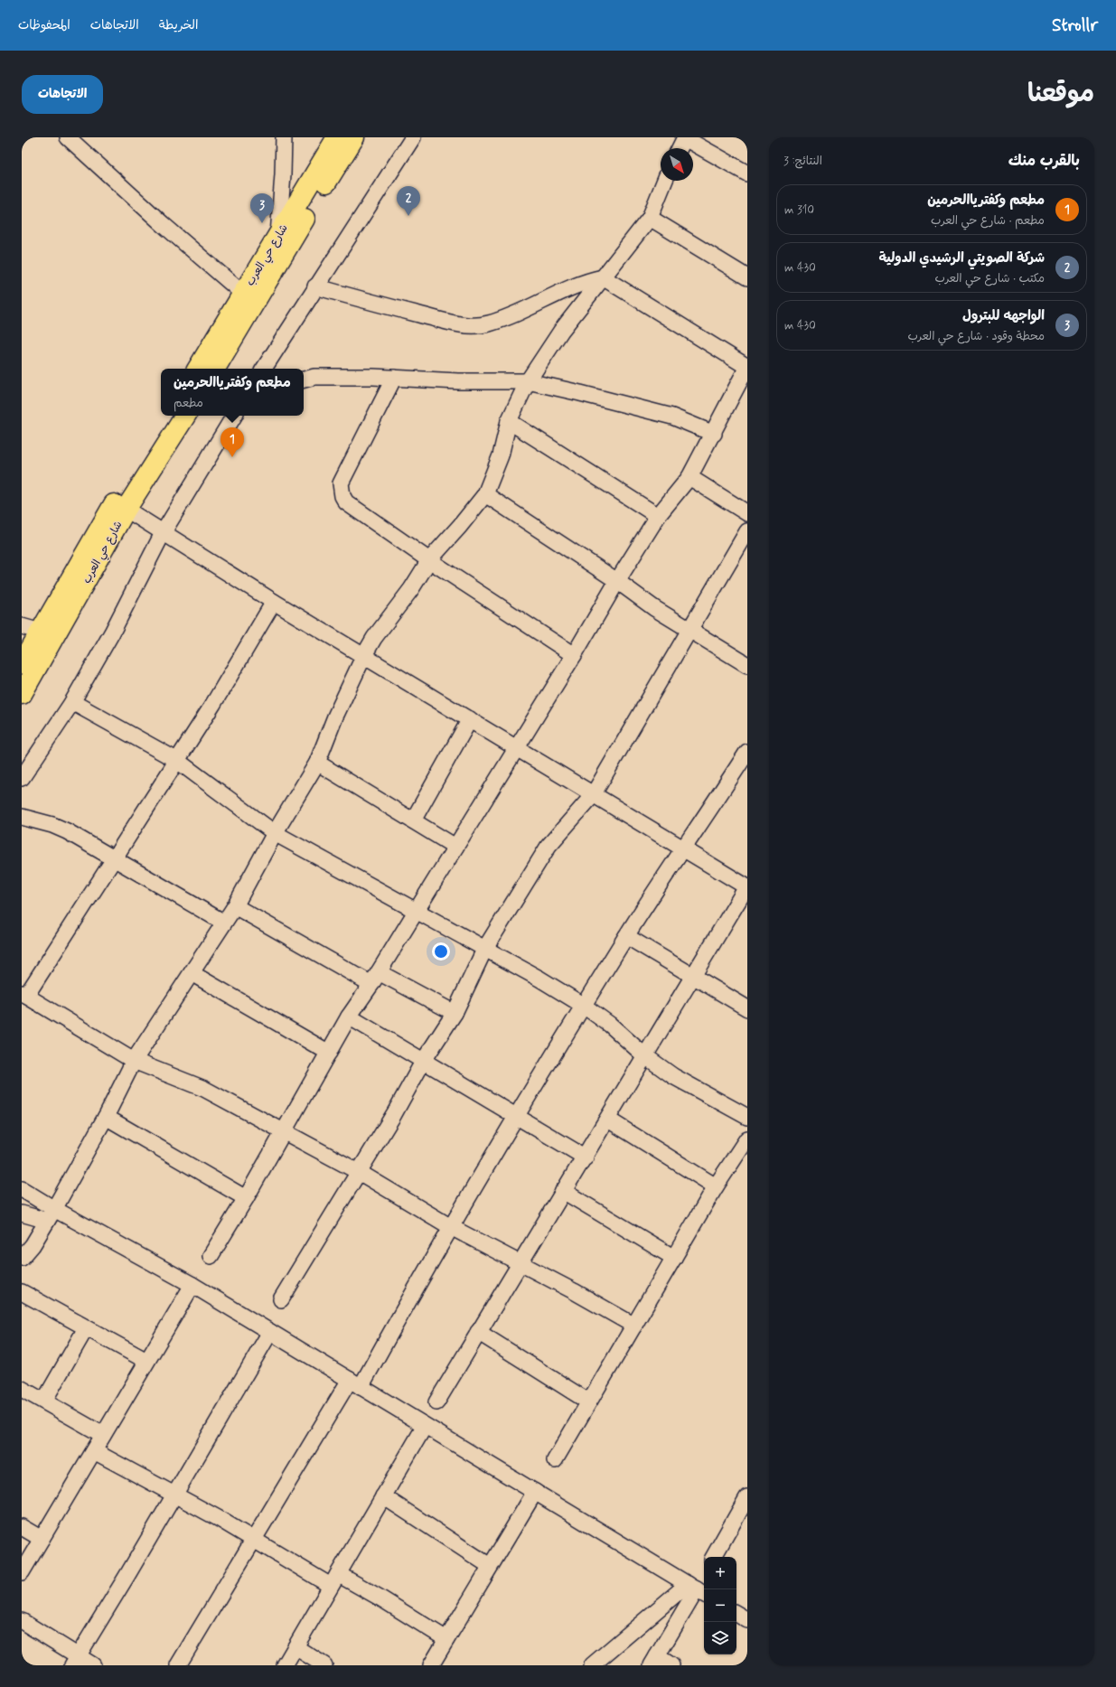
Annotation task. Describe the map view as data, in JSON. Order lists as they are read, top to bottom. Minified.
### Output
{"streets":{"main road":["شارع حي العرب"]},"north":"bottom right","page":{"header":"Strollr","nav":["الخريطة","الاتجاهات","المحفوظات"],"title":"موقعنا","buttons":"الاتجاهات","heading":["بالقرب منك","النتائج: 3"],"list":[{"mark":"1","name":"مطعم وكفترياالحرمين","note":"مطعم · شارع حي العرب","value":"310 m"},{"mark":"2","name":"شركة الصويتي الرشيدي الدولية","note":"مكتب · شارع حي العرب","value":"430 m"},{"mark":"3","name":"الواجهه للبترول","note":"محطة وقود · شارع حي العرب","value":"430 m"}],"pins":["2","3","1"],"popup":["مطعم وكفترياالحرمين","مطعم"],"map_buttons":["+","−"]}}
